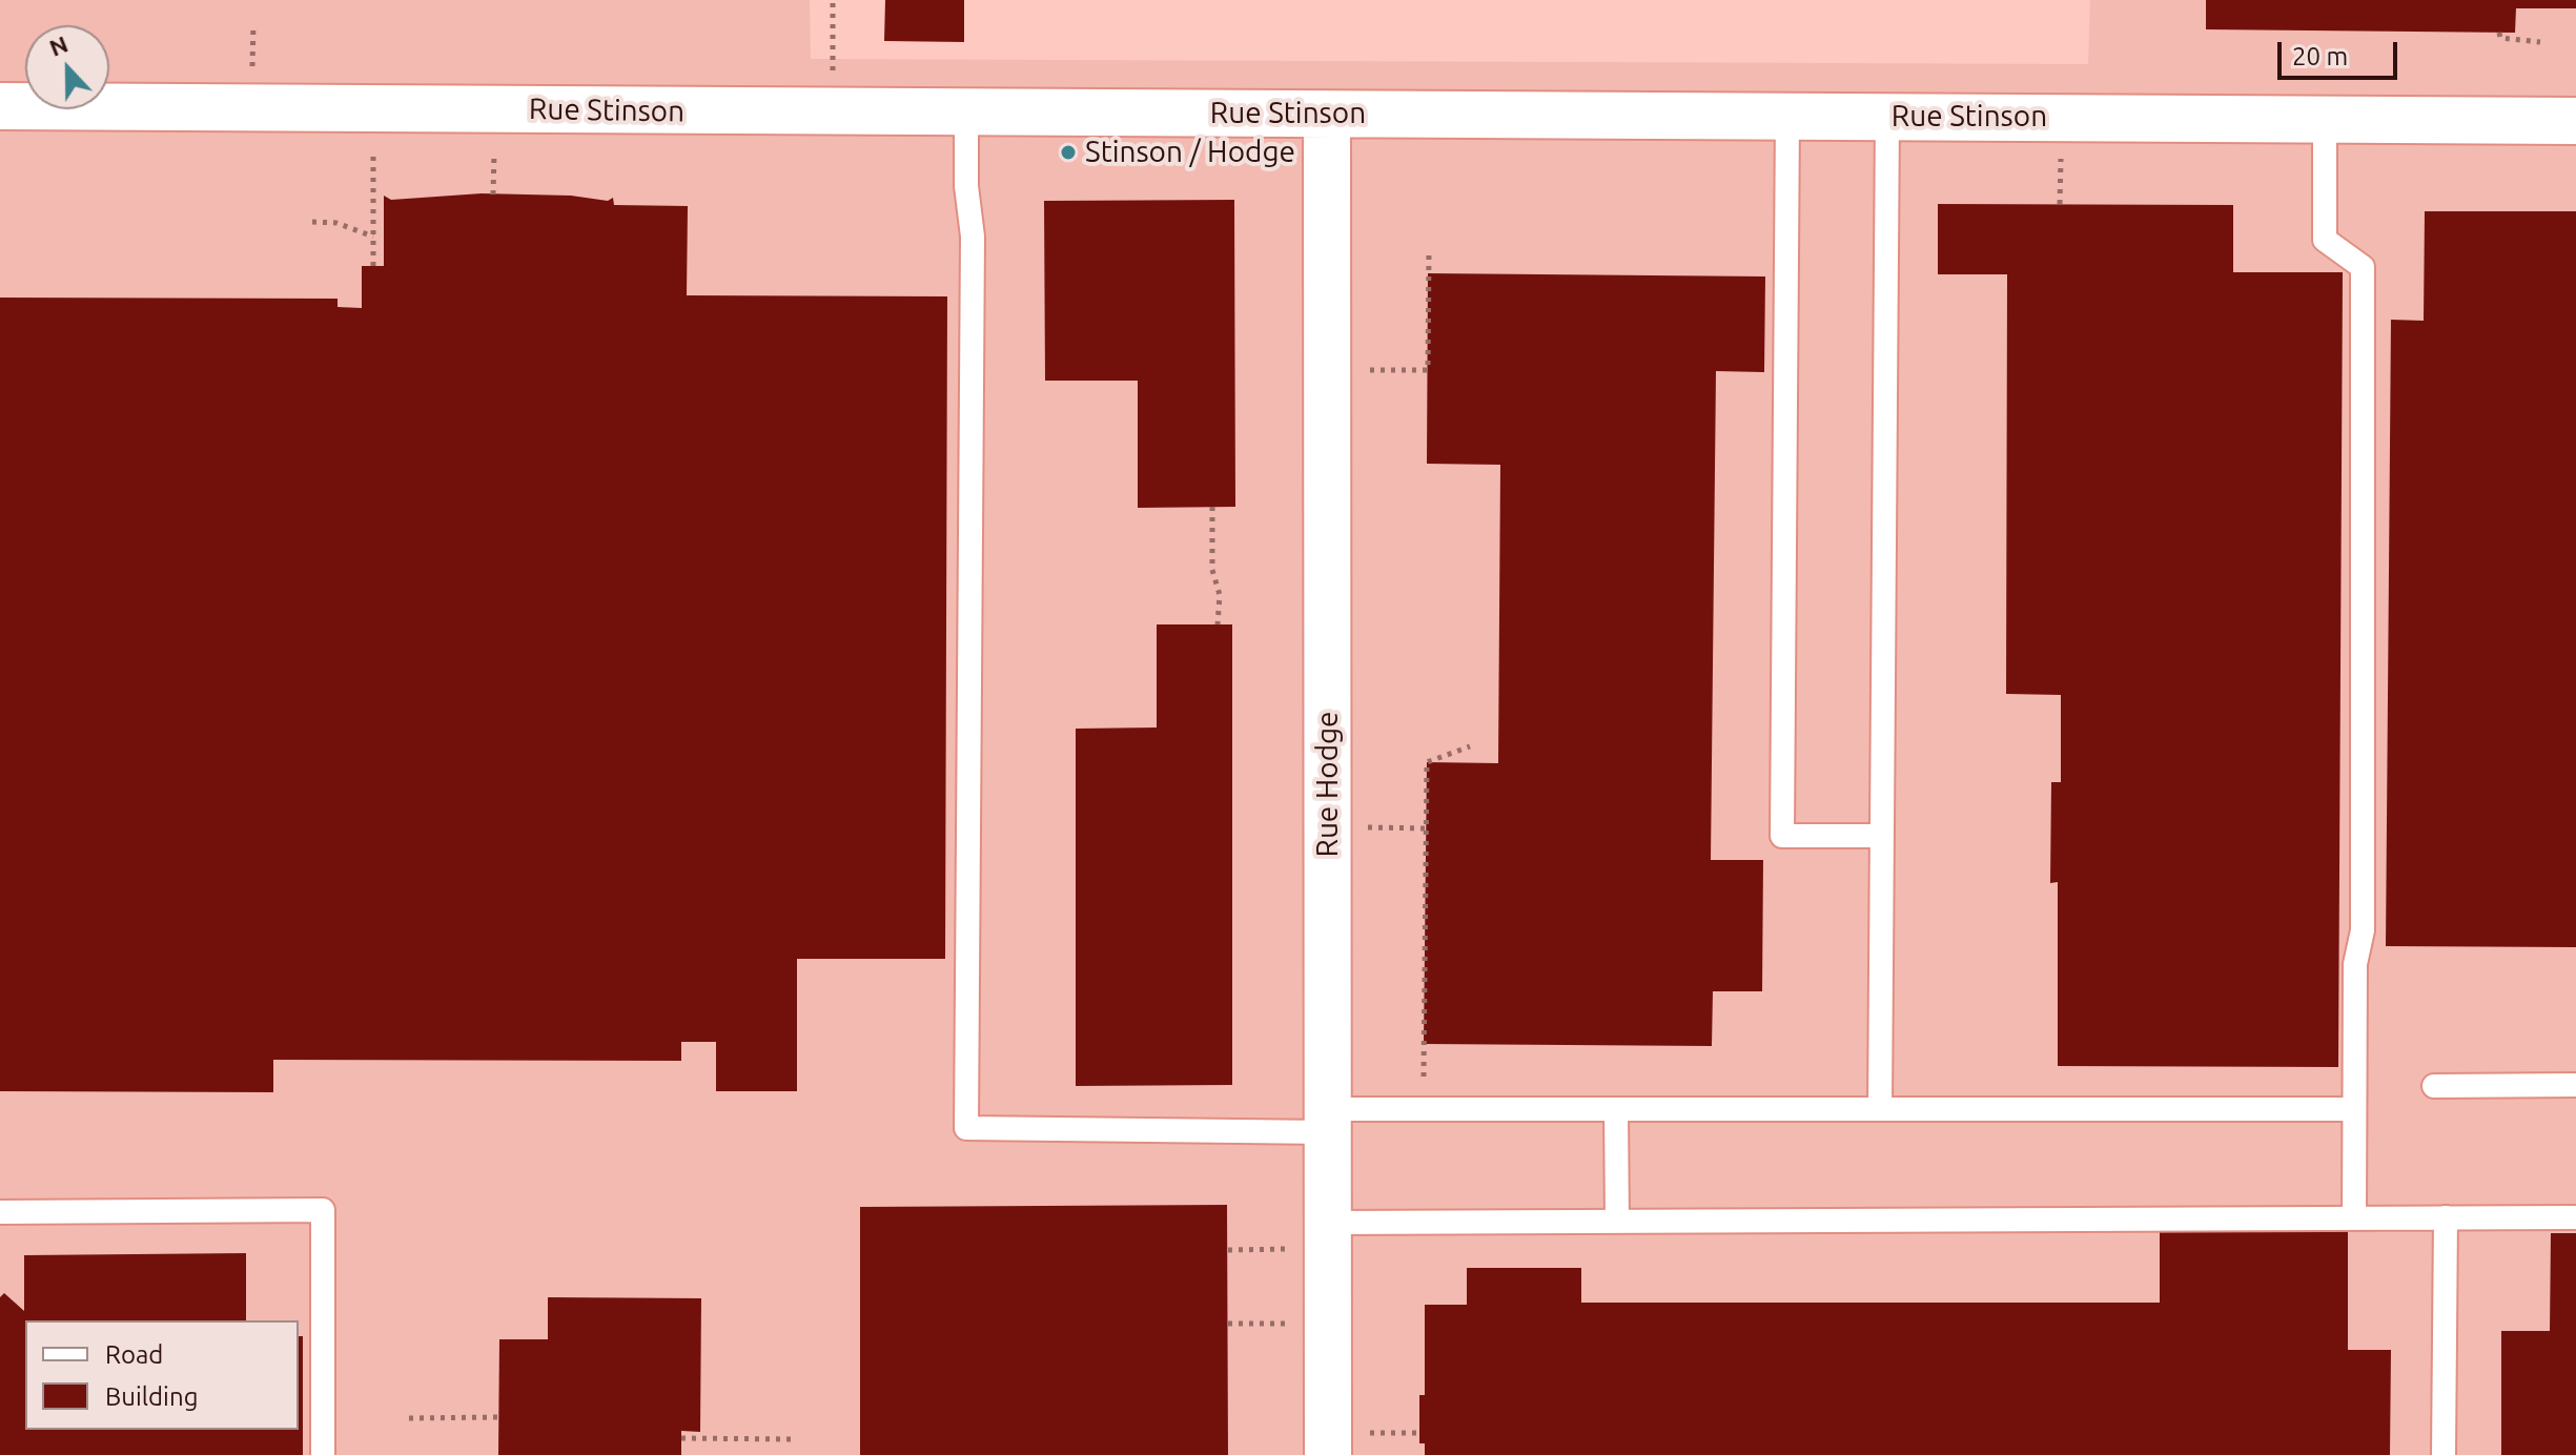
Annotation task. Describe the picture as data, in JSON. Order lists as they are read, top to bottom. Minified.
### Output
{"streets":{"street":["Rue Stinson","Rue Hodge"]},"crossings":[["Rue Stinson","Rue Hodge"]],"places":["Stinson / Hodge"],"legend":["Road","Building"],"scale_bar":"20 m","north":"top"}
